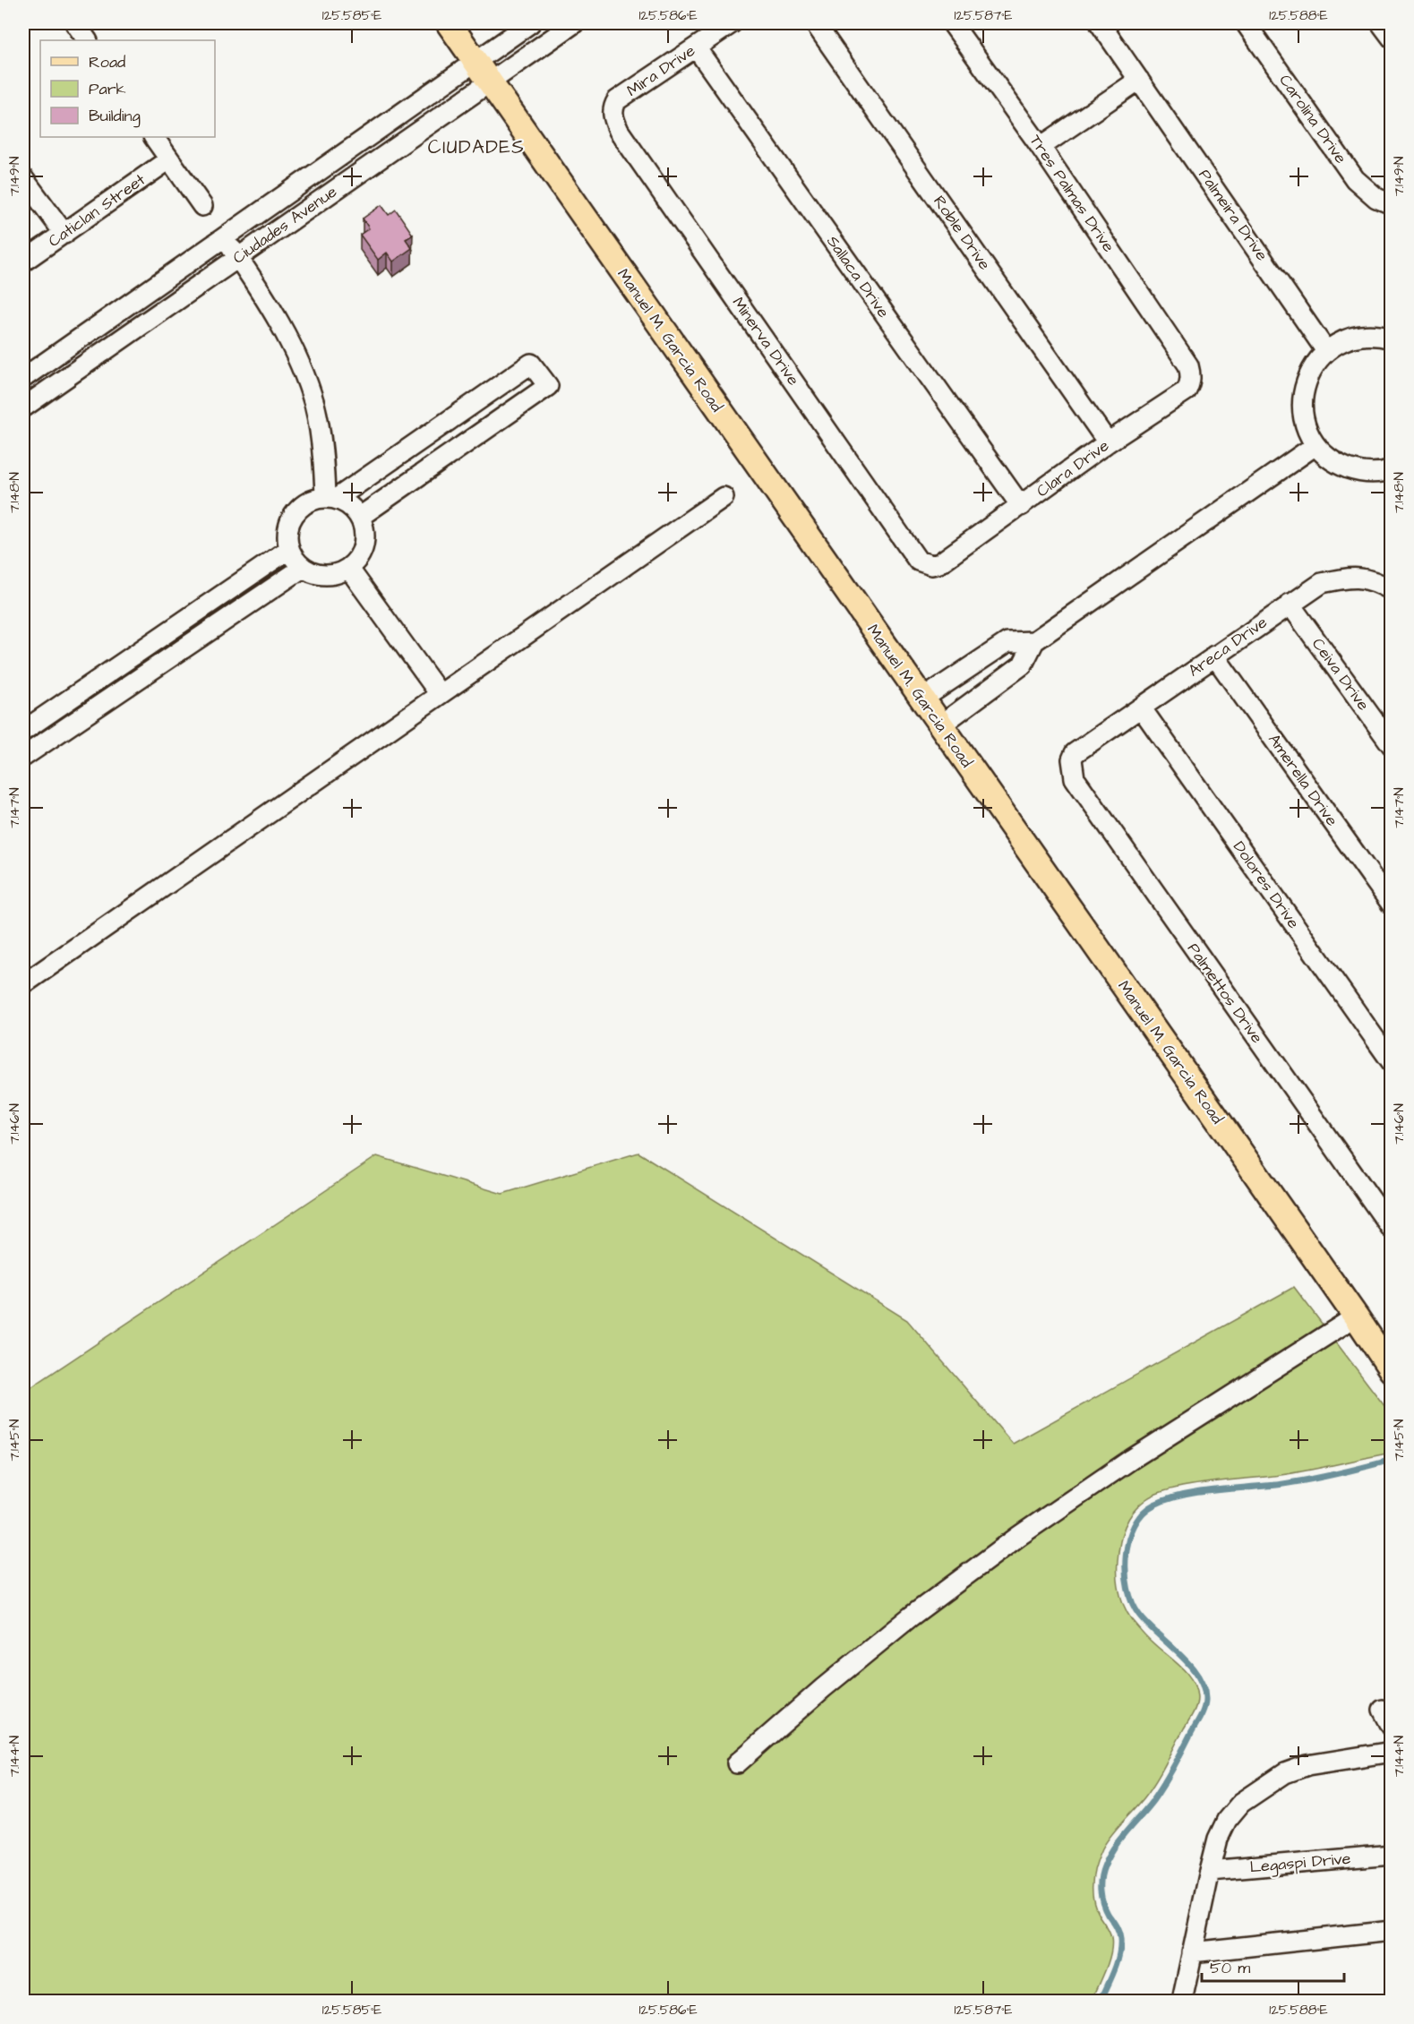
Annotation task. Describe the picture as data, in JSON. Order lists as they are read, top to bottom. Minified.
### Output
{"streets":{"main road":["Manuel M. Garcia Road"],"street":["Mira Drive","Carolina Drive","Tres Palmas Drive","Caticlan Street","Palmeira Drive","Ciudades Avenue","Roble Drive","Sallaca Drive","Minerva Drive","Clara Drive","Areca Drive","Ceiva Drive","Amerella Drive","Dolores Drive","Palmettos Drive","Legaspi Drive"]},"crossings":[["Mira Drive","Sallaca Drive"],["Mira Drive","Minerva Drive"],["Tres Palmas Drive","Clara Drive"],["Ciudades Avenue","Manuel M. Garcia Road"],["Roble Drive","Clara Drive"],["Sallaca Drive","Clara Drive"],["Minerva Drive","Clara Drive"],["Areca Drive","Ceiva Drive"],["Areca Drive","Amerella Drive"],["Areca Drive","Dolores Drive"],["Areca Drive","Palmettos Drive"]],"districts":["CIUDADES"],"legend":["Road","Park","Building"],"scale_bar":"50 m","coordinates":["125.585°E","125.586°E","125.587°E","125.588°E","7.149°N","7.148°N","7.147°N","7.146°N","7.145°N","7.144°N"]}
